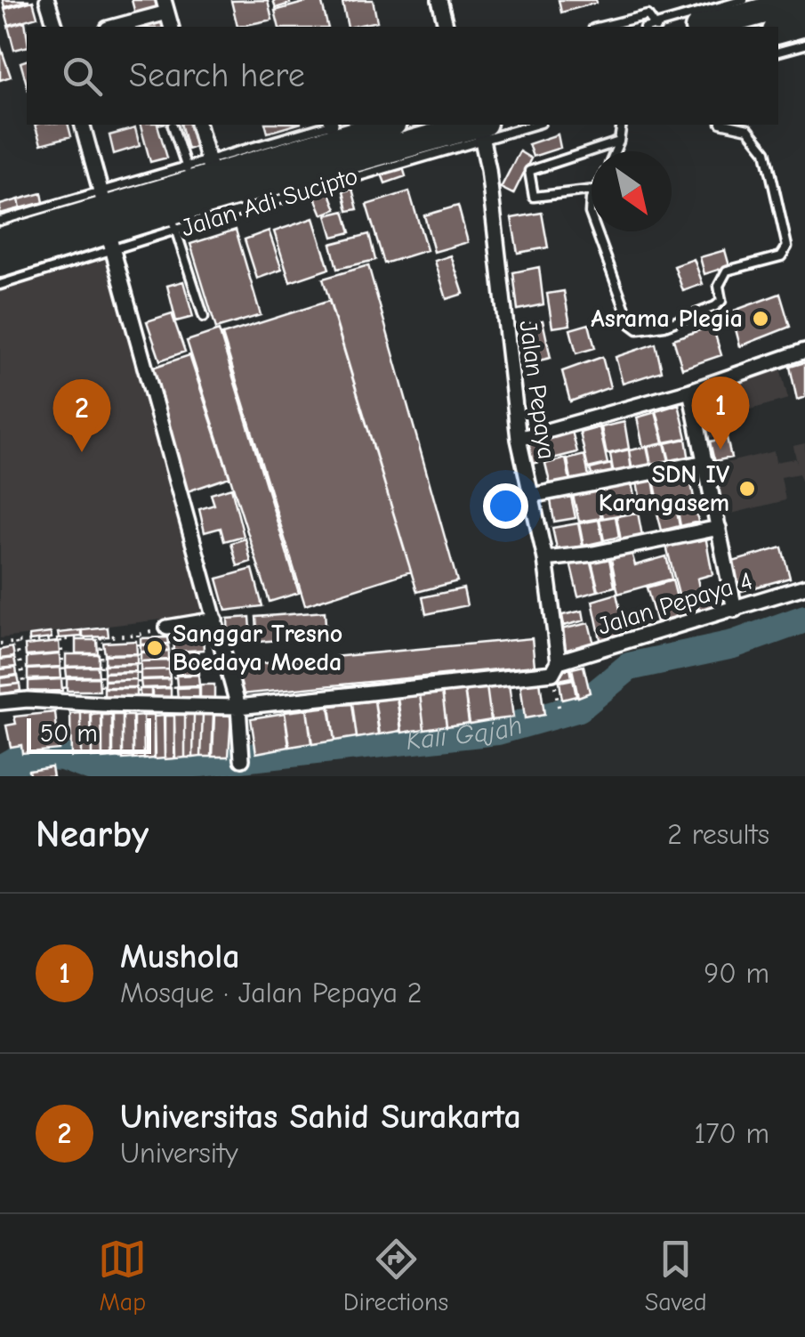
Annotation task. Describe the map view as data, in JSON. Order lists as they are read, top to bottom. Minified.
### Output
{"streets":{"highway":["Jalan Adi Sucipto"],"street":["Jalan Pepaya","Jalan Pepaya 4"]},"crossings":[["Jalan Adi Sucipto","Jalan Pepaya"],["Jalan Pepaya","Jalan Pepaya 4"]],"water":["Kali Gajah"],"places":["Asrama Plegia","SDN IV Karangasem","Sanggar Tresno Boedaya Moeda"],"scale_bar":"50 m","north":"bottom right","page":{"search":"Search here","pins":["1","2"],"scale":"50 m","heading":["Nearby","2 results"],"list":[{"mark":"1","name":"Mushola","note":"Mosque · Jalan Pepaya 2","value":"90 m"},{"mark":"2","name":"Universitas Sahid Surakarta","note":"University","value":"170 m"}],"nav":["Map","Directions","Saved"]}}
